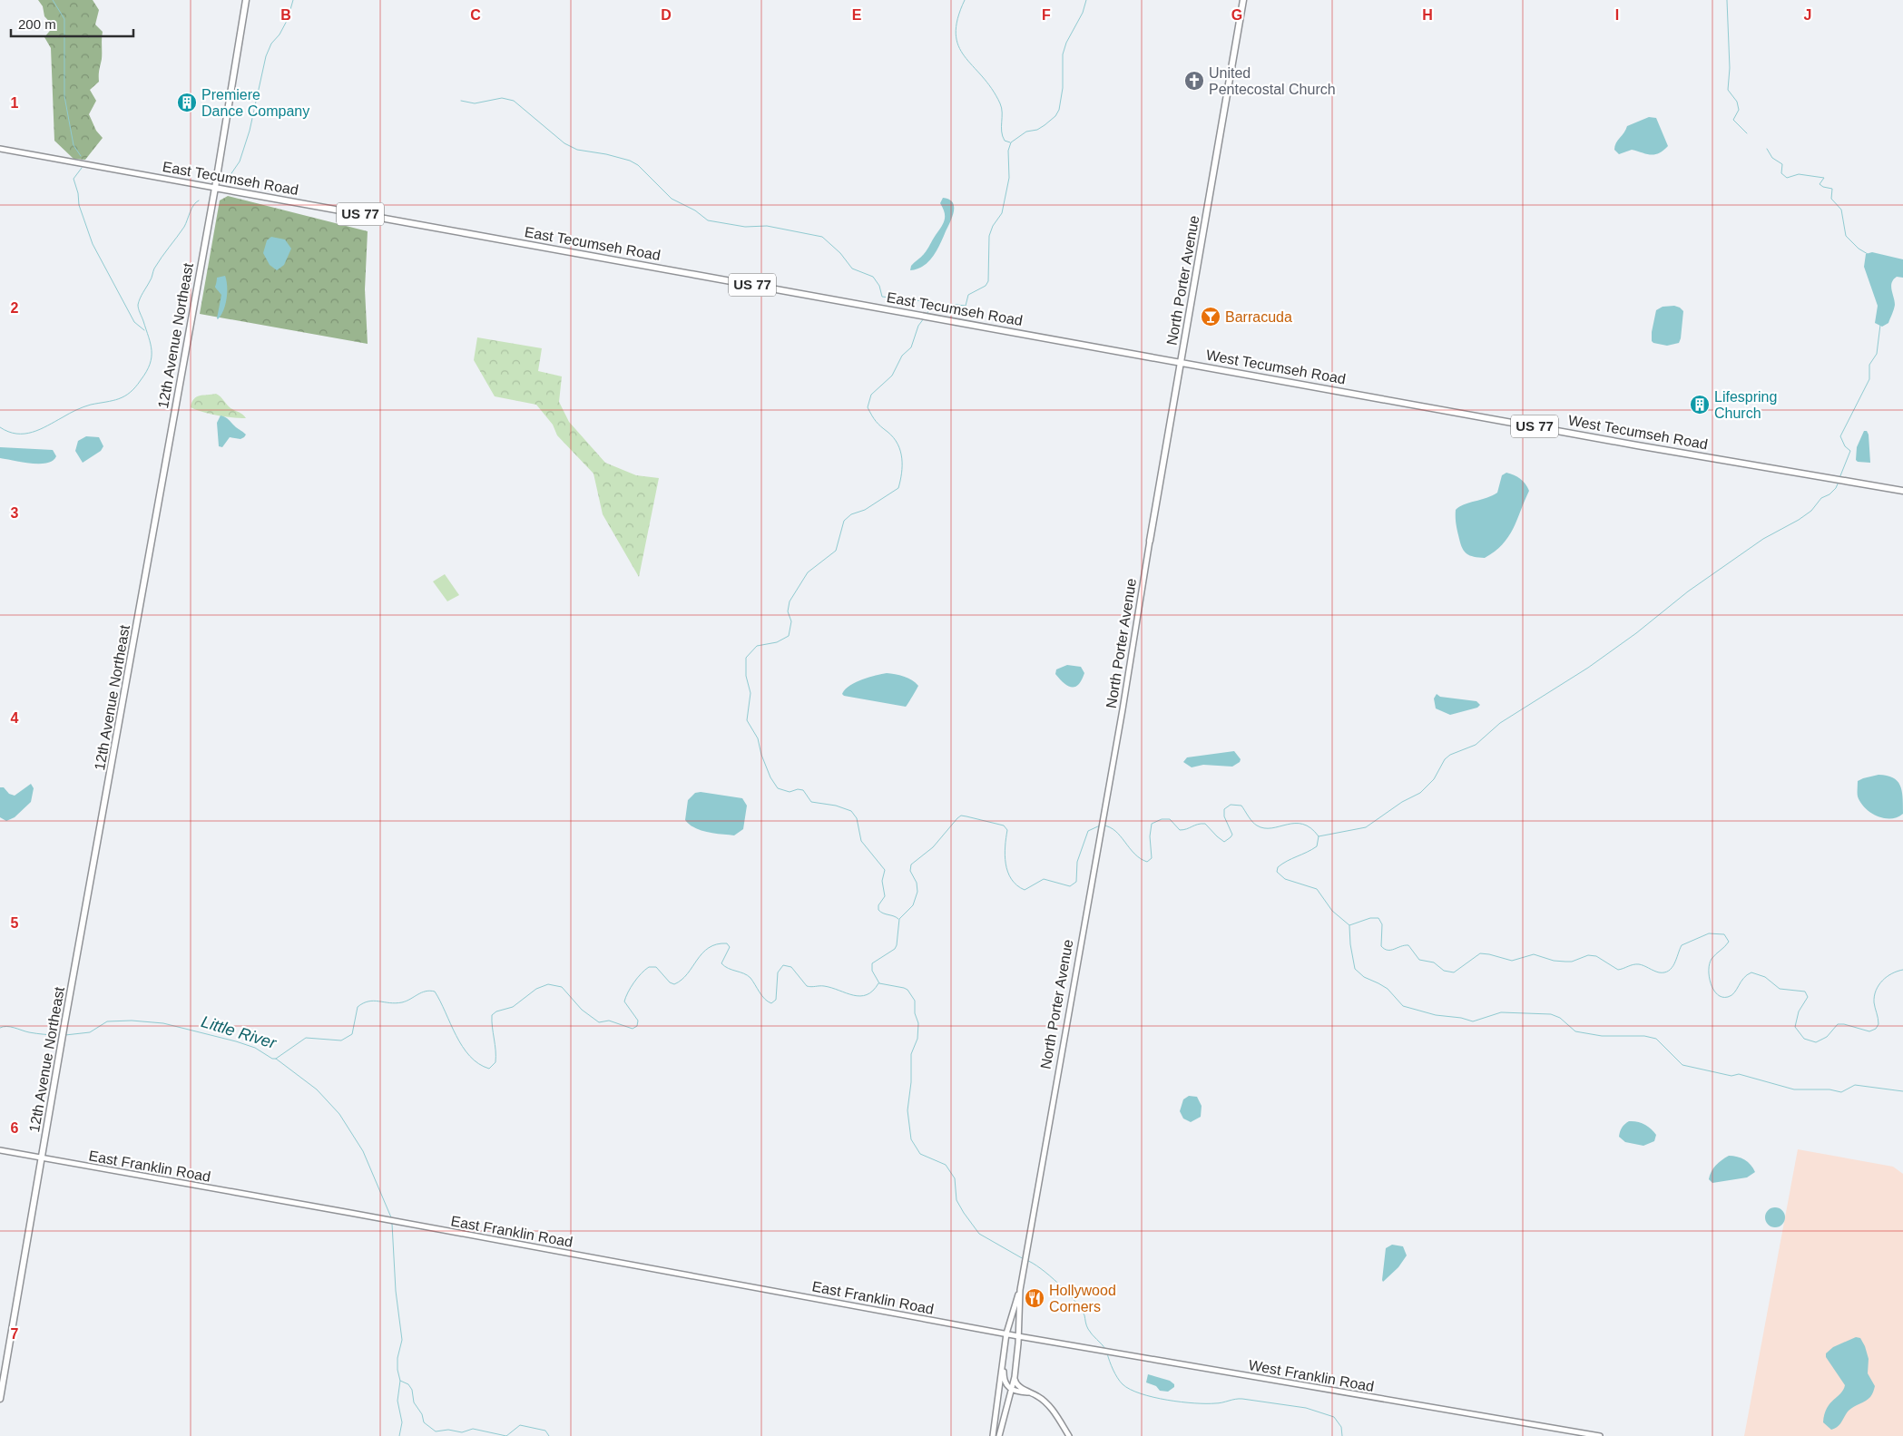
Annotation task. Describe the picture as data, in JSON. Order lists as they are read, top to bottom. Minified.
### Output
{"streets":{"main road":["East Tecumseh Road","US 77","North Porter Avenue","12th Avenue Northeast","West Tecumseh Road"],"street":["East Franklin Road","West Franklin Road"]},"crossings":[["East Tecumseh Road","North Porter Avenue"],["East Tecumseh Road","12th Avenue Northeast"],["East Tecumseh Road","West Tecumseh Road"],["North Porter Avenue","West Tecumseh Road"],["North Porter Avenue","East Franklin Road"],["North Porter Avenue","West Franklin Road"],["12th Avenue Northeast","East Franklin Road"],["East Franklin Road","West Franklin Road"]],"water":["Little River"],"places":{"church":["United Pentecostal Church"],"building":["Premiere Dance Company","Lifespring Church"],"bar":["Barracuda"],"restaurant":["Hollywood Corners"]},"scale_bar":"200 m","grid":{"columns":["B","C","D","E","F","G","H","I","J"],"rows":["1","2","3","4","5","6","7"]}}
